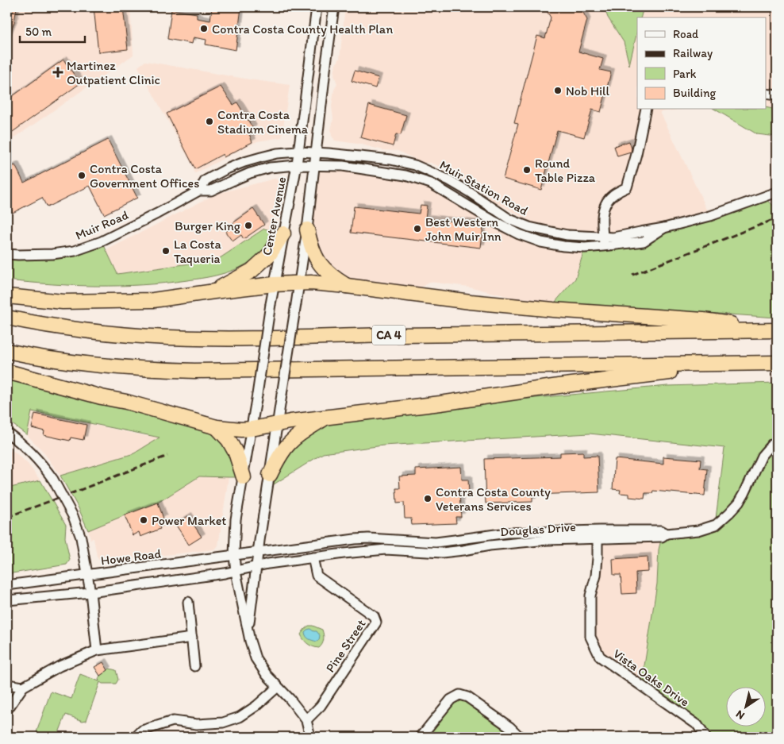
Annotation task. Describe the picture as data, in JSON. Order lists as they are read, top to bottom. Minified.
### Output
{"streets":{"highway":["CA 4"],"street":["Muir Station Road","Center Avenue","Muir Road","Douglas Drive","Howe Road","Pine Street","Vista Oaks Drive"]},"crossings":[["Muir Station Road","Muir Road"],["Center Avenue","Muir Road"],["Douglas Drive","Pine Street"],["Douglas Drive","Vista Oaks Drive"]],"places":{"other":["Contra Costa County Health Plan","Nob Hill","Contra Costa Stadium Cinema","Round Table Pizza","Contra Costa Government Offices","Burger King","Best Western John Muir Inn","La Costa Taqueria","Contra Costa County Veterans Services","Power Market"],"health":["Martinez Outpatient Clinic"]},"legend":["Road","Railway","Park","Building"],"scale_bar":"50 m","north":"bottom left"}
